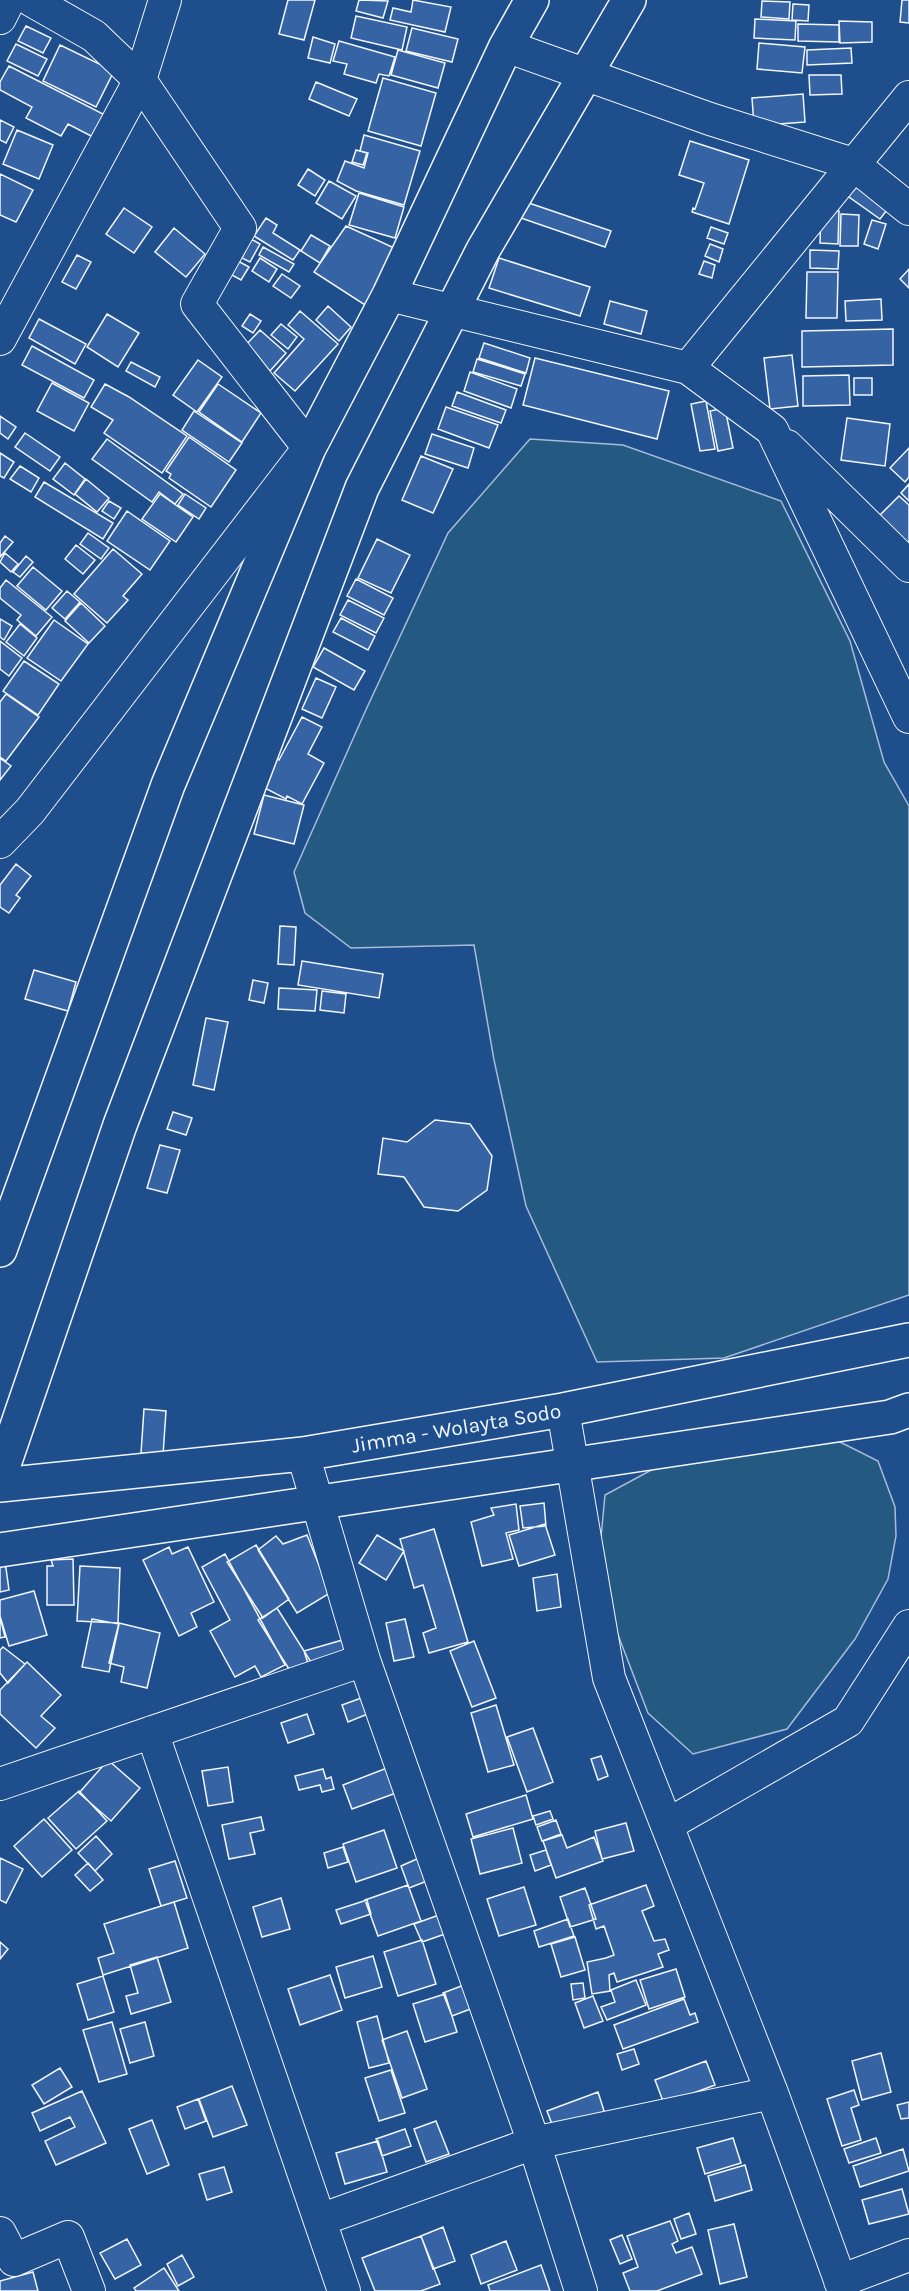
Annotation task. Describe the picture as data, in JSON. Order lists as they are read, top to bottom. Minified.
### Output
{"streets":{"main road":["Jimma - Wolayta Sodo"]}}
